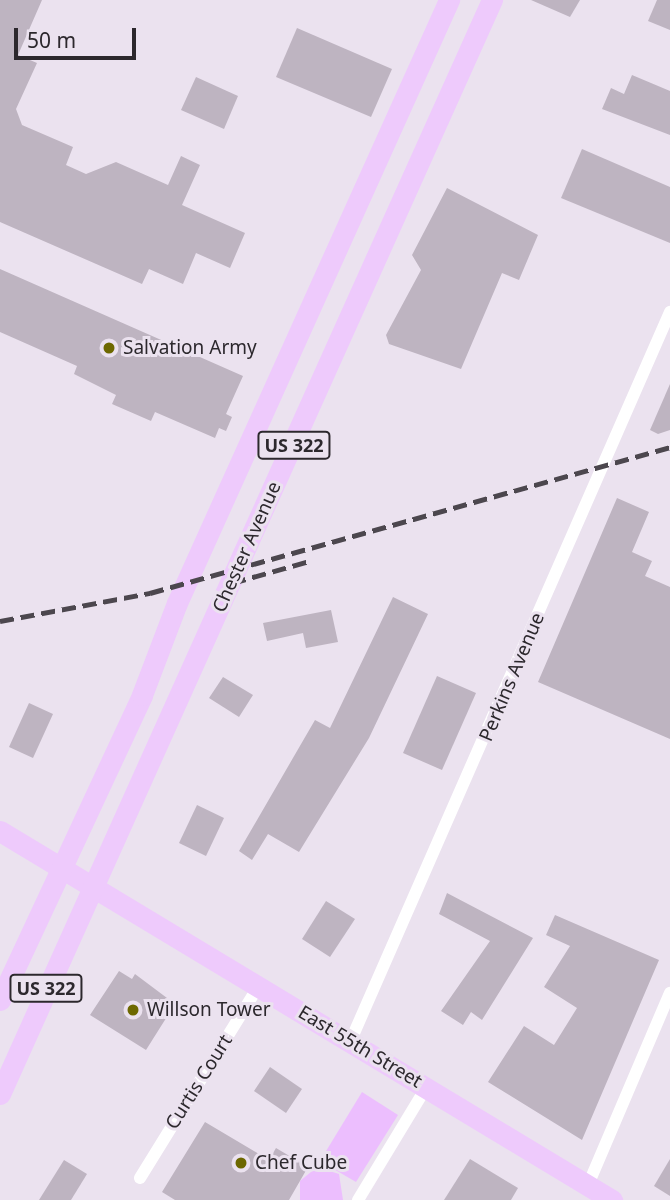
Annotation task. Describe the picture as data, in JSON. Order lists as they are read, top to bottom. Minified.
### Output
{"streets":{"main road":["US 322","Chester Avenue","East 55th Street"],"street":["Perkins Avenue","Curtis Court"]},"crossings":[["Chester Avenue","East 55th Street"],["Perkins Avenue","East 55th Street"],["East 55th Street","Curtis Court"]],"places":["Salvation Army","Willson Tower","Chef Cube"],"scale_bar":"50 m"}
